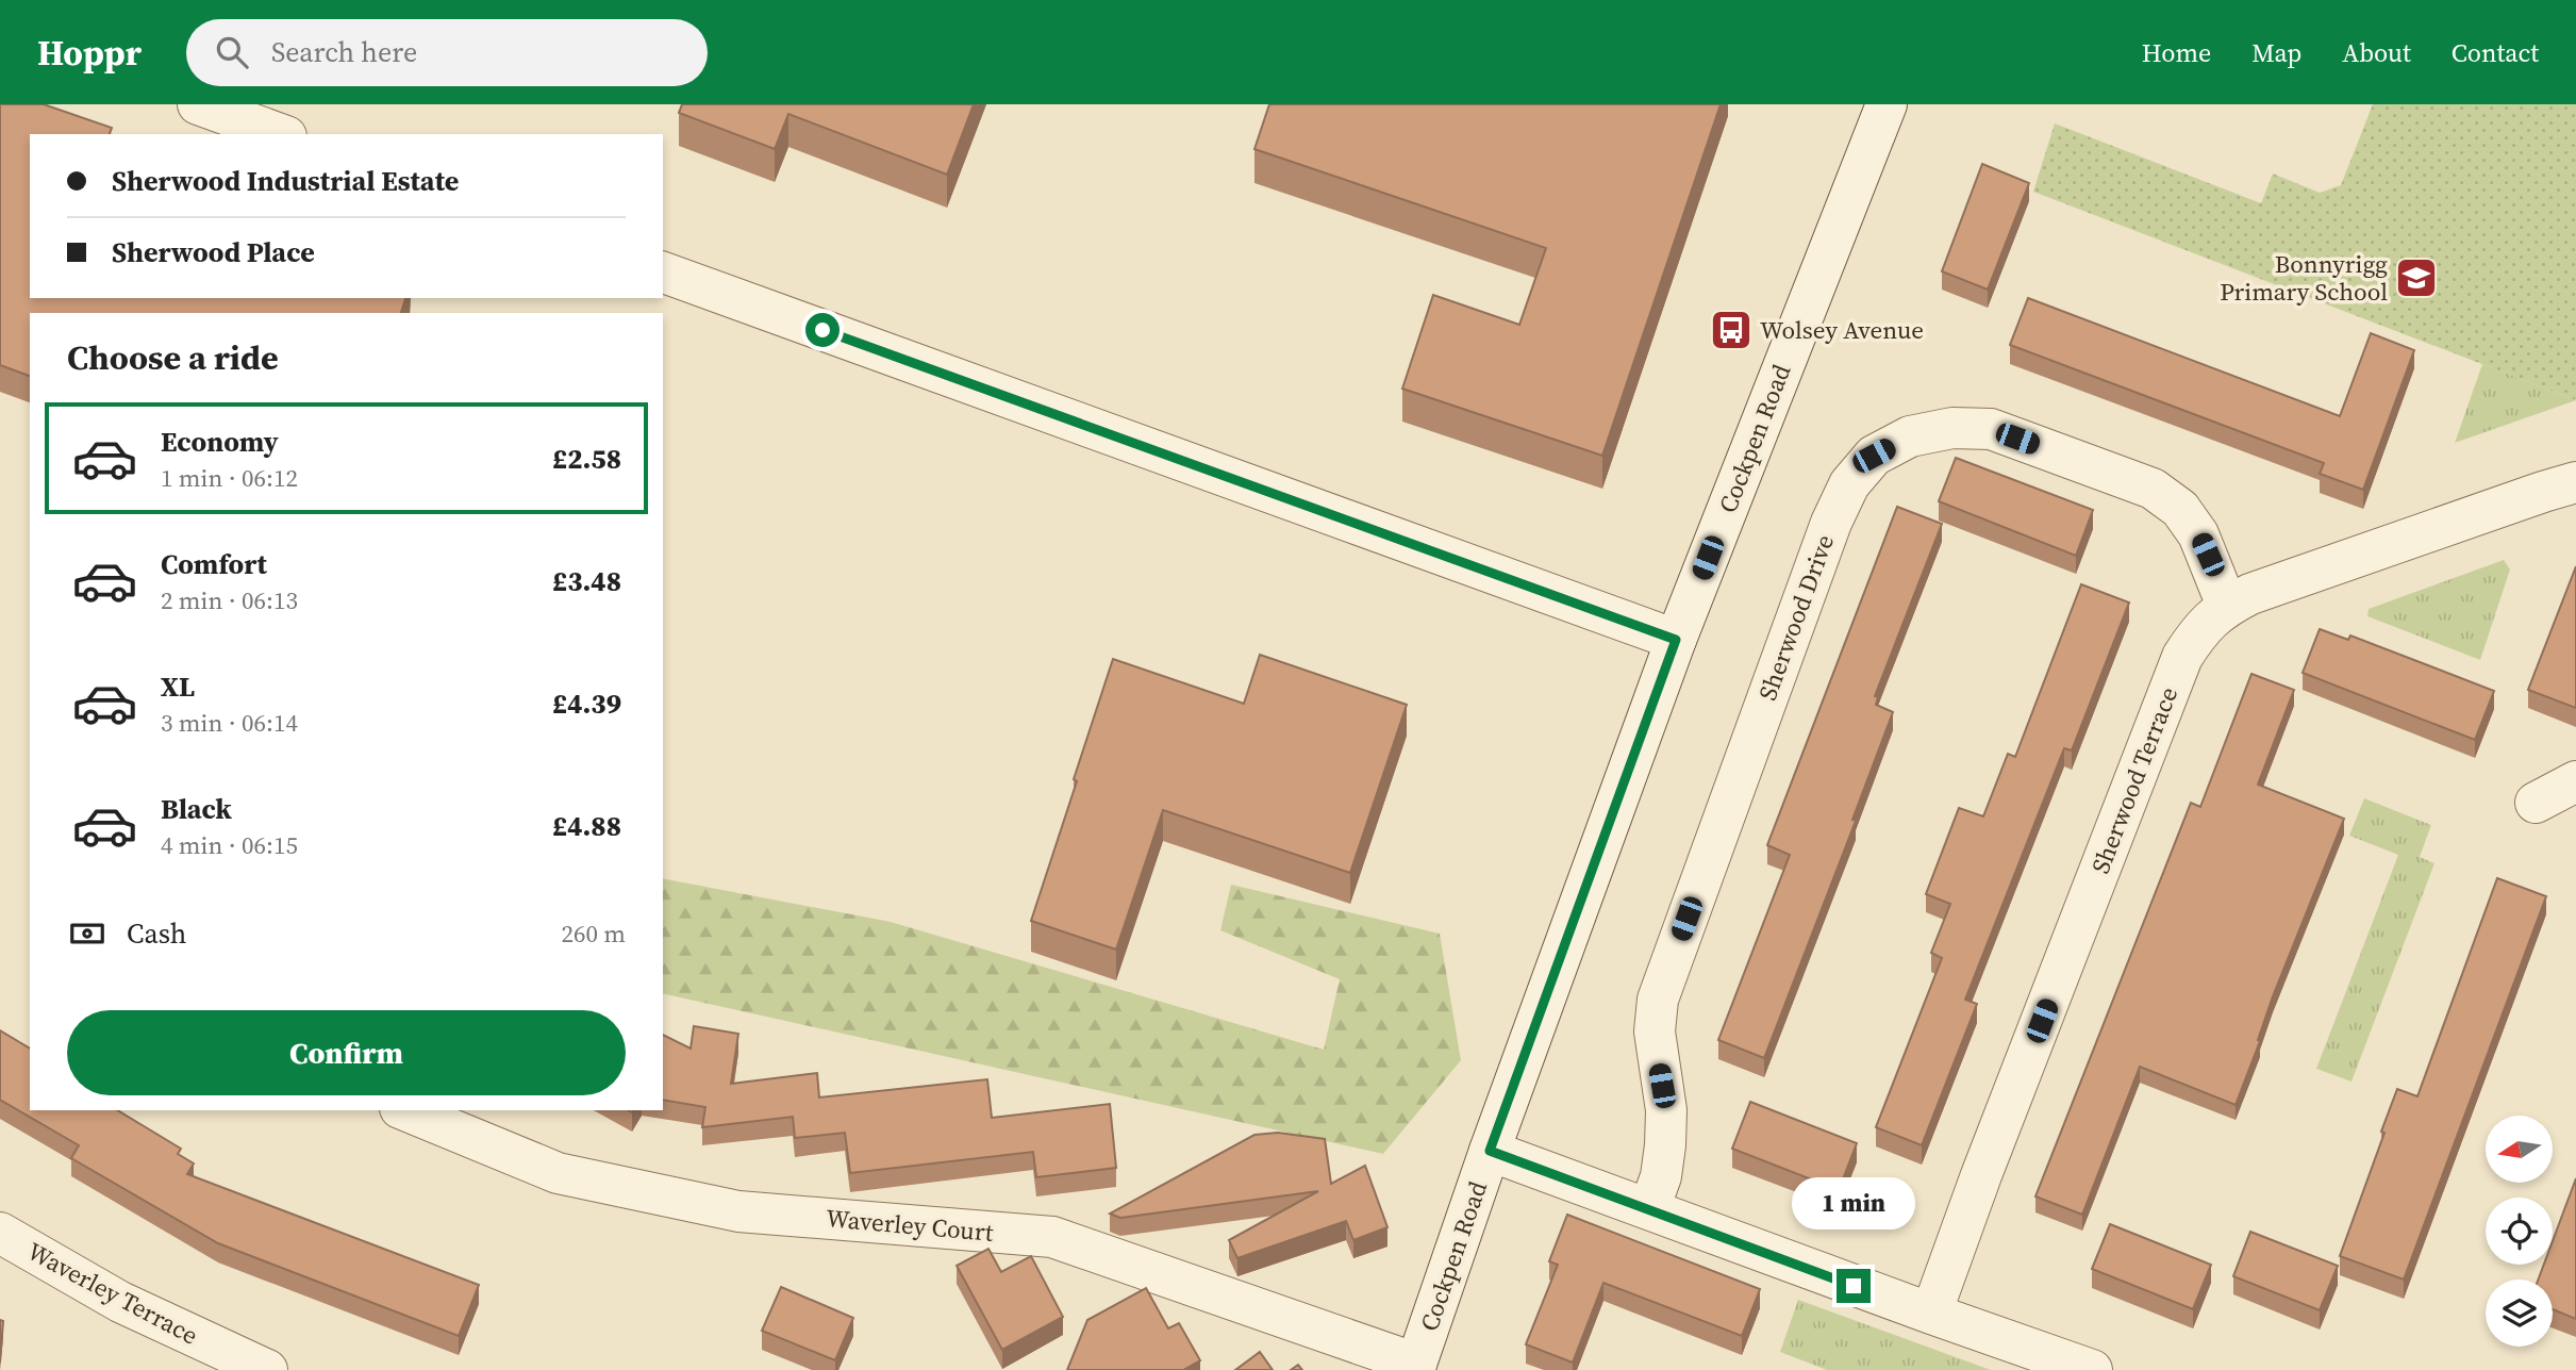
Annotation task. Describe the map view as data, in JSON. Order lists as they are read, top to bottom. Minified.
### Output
{"streets":{"street":["Cockpen Road","Sherwood Drive","Sherwood Terrace","Waverley Court","Waverley Terrace"]},"crossings":[["Cockpen Road","Waverley Court"],["Sherwood Drive","Sherwood Terrace"]],"places":{"school or university":["Bonnyrigg Primary School"],"bus stop":["Wolsey Avenue"]},"north":"left","page":{"header":"Hoppr","search":"Search here","nav":["Home","Map","About","Contact"],"banner":["Sherwood Industrial Estate","Sherwood Place"],"heading":"Choose a ride","list":[{"name":"Economy","note":"1 min · 06:12","value":"£2.58"},{"name":"Comfort","note":"2 min · 06:13","value":"£3.48"},{"name":"XL","note":"3 min · 06:14","value":"£4.39"},{"name":"Black","note":"4 min · 06:15","value":"£4.88"}],"pay":["Cash","260 m"],"buttons":"Confirm","bubble":"1 min"}}
